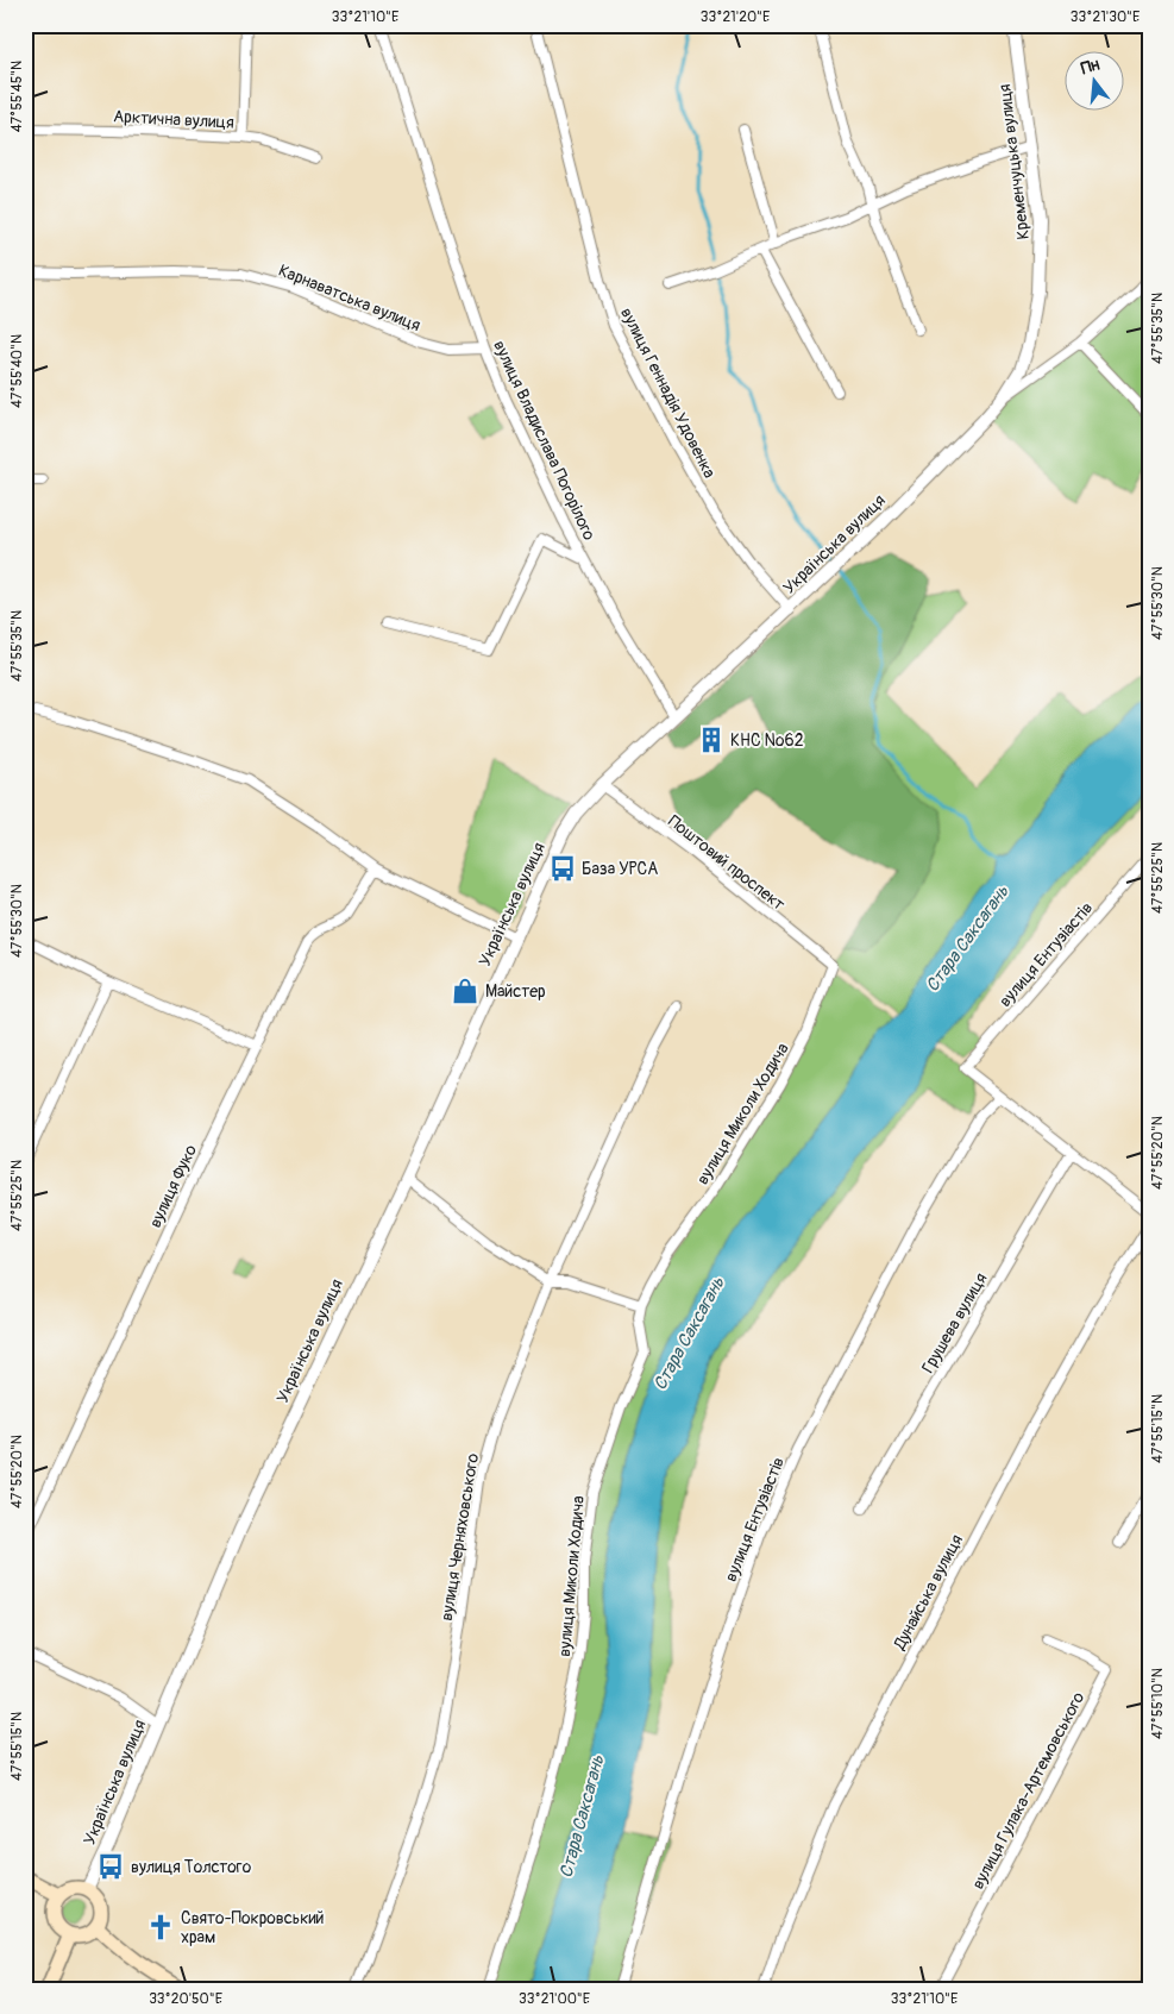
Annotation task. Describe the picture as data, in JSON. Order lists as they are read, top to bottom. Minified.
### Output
{"streets":{"street":["Арктична вулиця","Кременчуцька вулиця","Карнаватська вулиця","вулиця Геннадія Удовенка","вулиця Владислава Погорілого","Українська вулиця","Поштовий проспект","вулиця Ентузіастів","вулиця Миколи Ходича","вулиця Фуко","Грушева вулиця","вулиця Черняховського","Дунайська вулиця","вулиця Гулака-Артемовського"]},"crossings":[["Кременчуцька вулиця","Українська вулиця"],["Карнаватська вулиця","вулиця Владислава Погорілого"],["вулиця Геннадія Удовенка","Українська вулиця"],["вулиця Владислава Погорілого","Українська вулиця"],["Українська вулиця","Поштовий проспект"],["Поштовий проспект","вулиця Миколи Ходича"]],"water":["Стара Саксагань"],"places":{"building":["КНС №62"],"bus stop":["База УРСА","вулиця Толстого"],"shop":["Майстер"],"church":["Свято-Покровський храм"]},"north":"top","coordinates":["33°21'10\"E","33°21'20\"E","33°21'30\"E","47°55'45\"N","47°55'35\"N","47°55'40\"N","47°55'30\"N","47°55'25\"N","47°55'20\"N","47°55'15\"N","47°55'10\"N","33°20'50\"E","33°21'00\"E"]}
